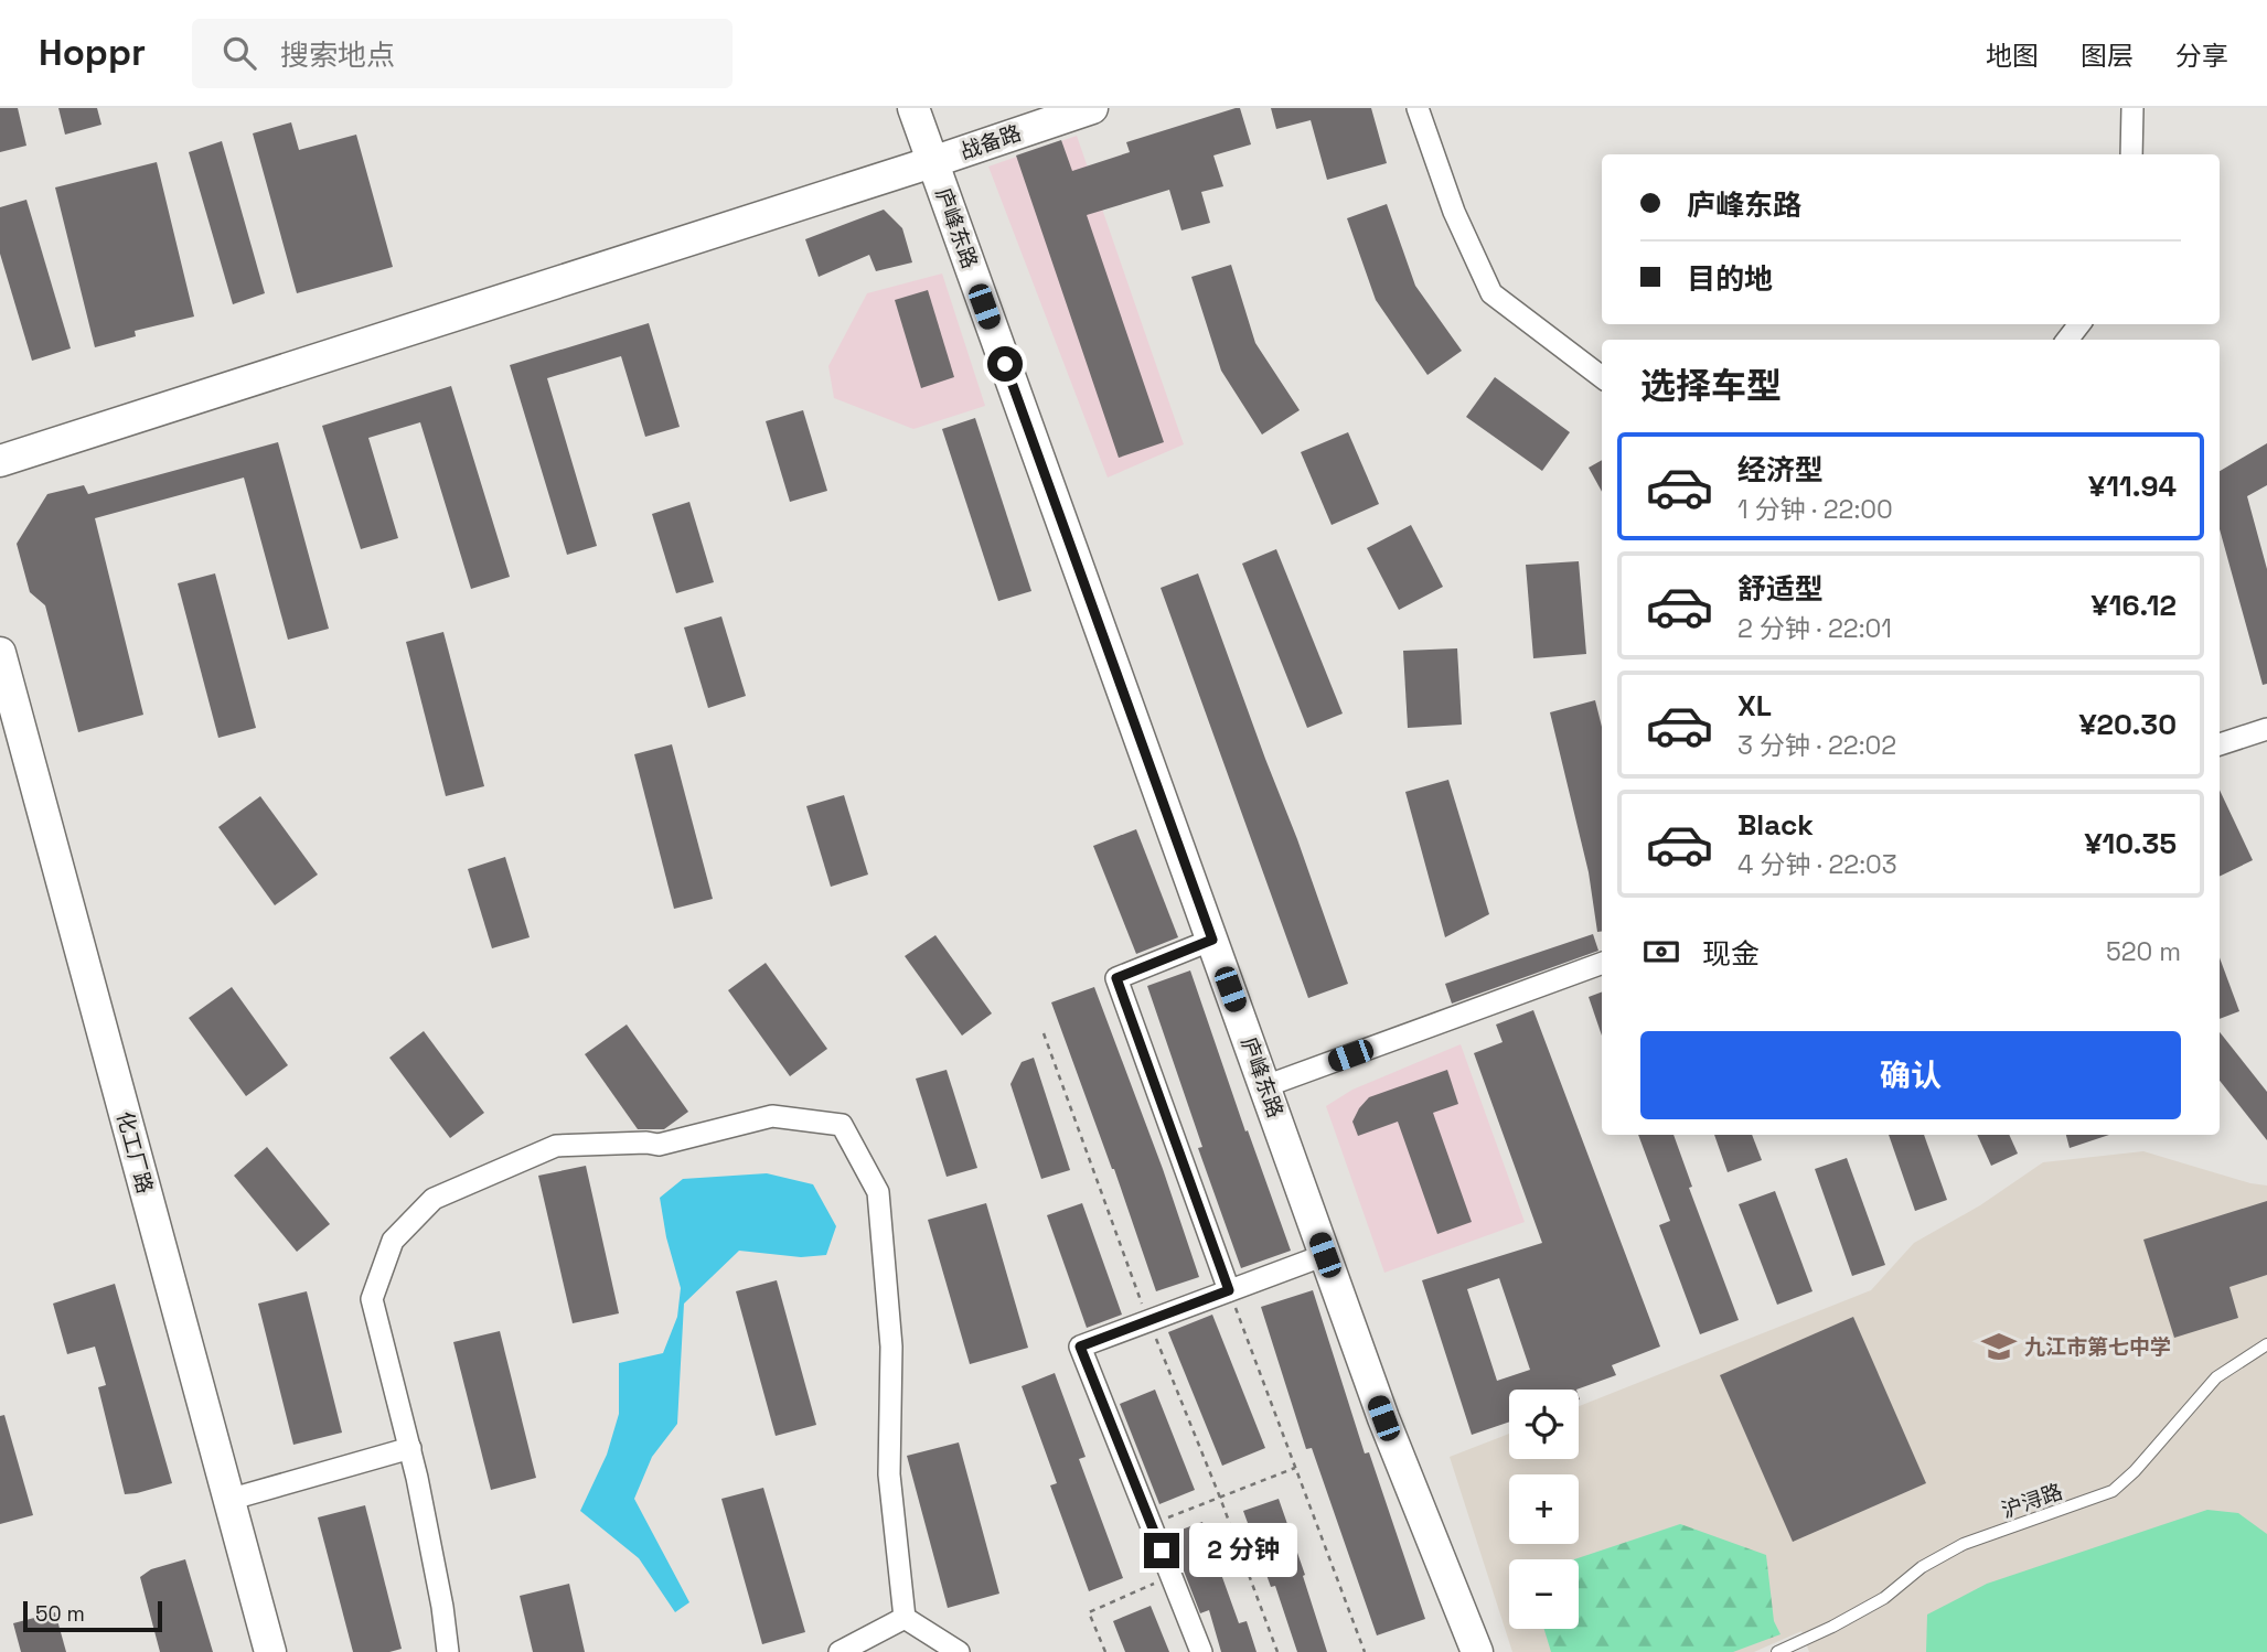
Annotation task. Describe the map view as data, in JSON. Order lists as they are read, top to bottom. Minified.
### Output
{"streets":{"street":["战备路","庐峰东路","化工厂路"],"lane":["沪浔路"]},"crossings":[["战备路","庐峰东路"]],"places":{"school or university":["九江市第七中学"]},"scale_bar":"50 m","page":{"header":"Hoppr","search":"搜索地点","nav":["地图","图层","分享"],"banner":["庐峰东路","目的地"],"heading":"选择车型","list":[{"name":"经济型","note":"1 分钟 · 22:00","value":"¥11.94"},{"name":"舒适型","note":"2 分钟 · 22:01","value":"¥16.12"},{"name":"XL","note":"3 分钟 · 22:02","value":"¥20.30"},{"name":"Black","note":"4 分钟 · 22:03","value":"¥10.35"}],"pay":["现金","520 m"],"buttons":"确认","map_buttons":["+","−"],"bubble":"2 分钟","scale":"50 m"}}
